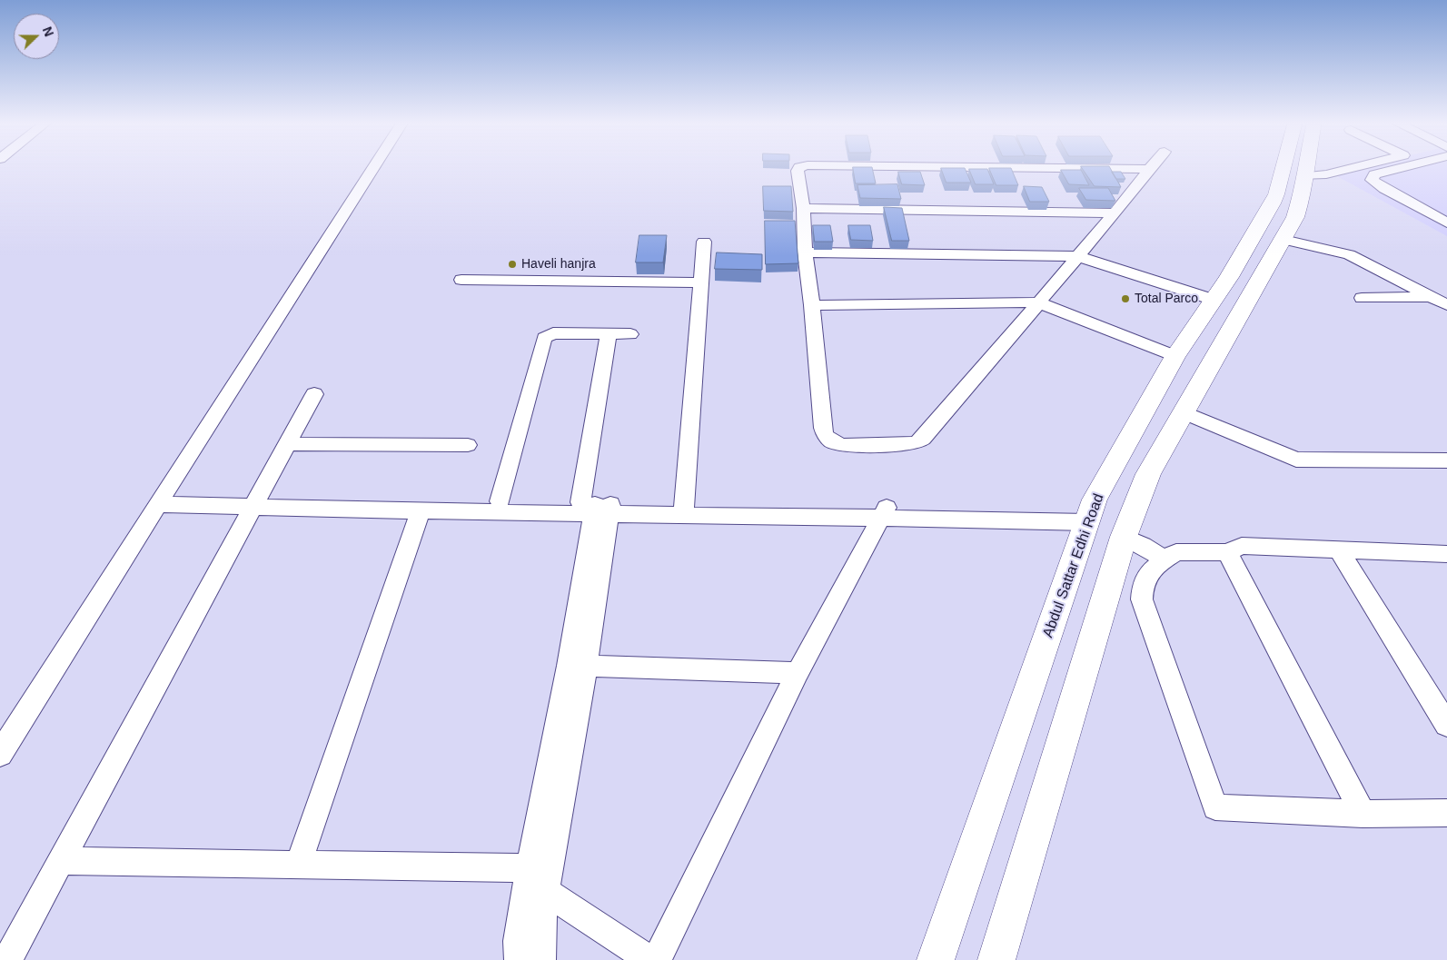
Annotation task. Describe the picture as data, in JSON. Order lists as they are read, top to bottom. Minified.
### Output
{"streets":{"main road":["Abdul Sattar Edhi Road"]},"places":["Haveli hanjra","Total Parco"],"north":"right"}
